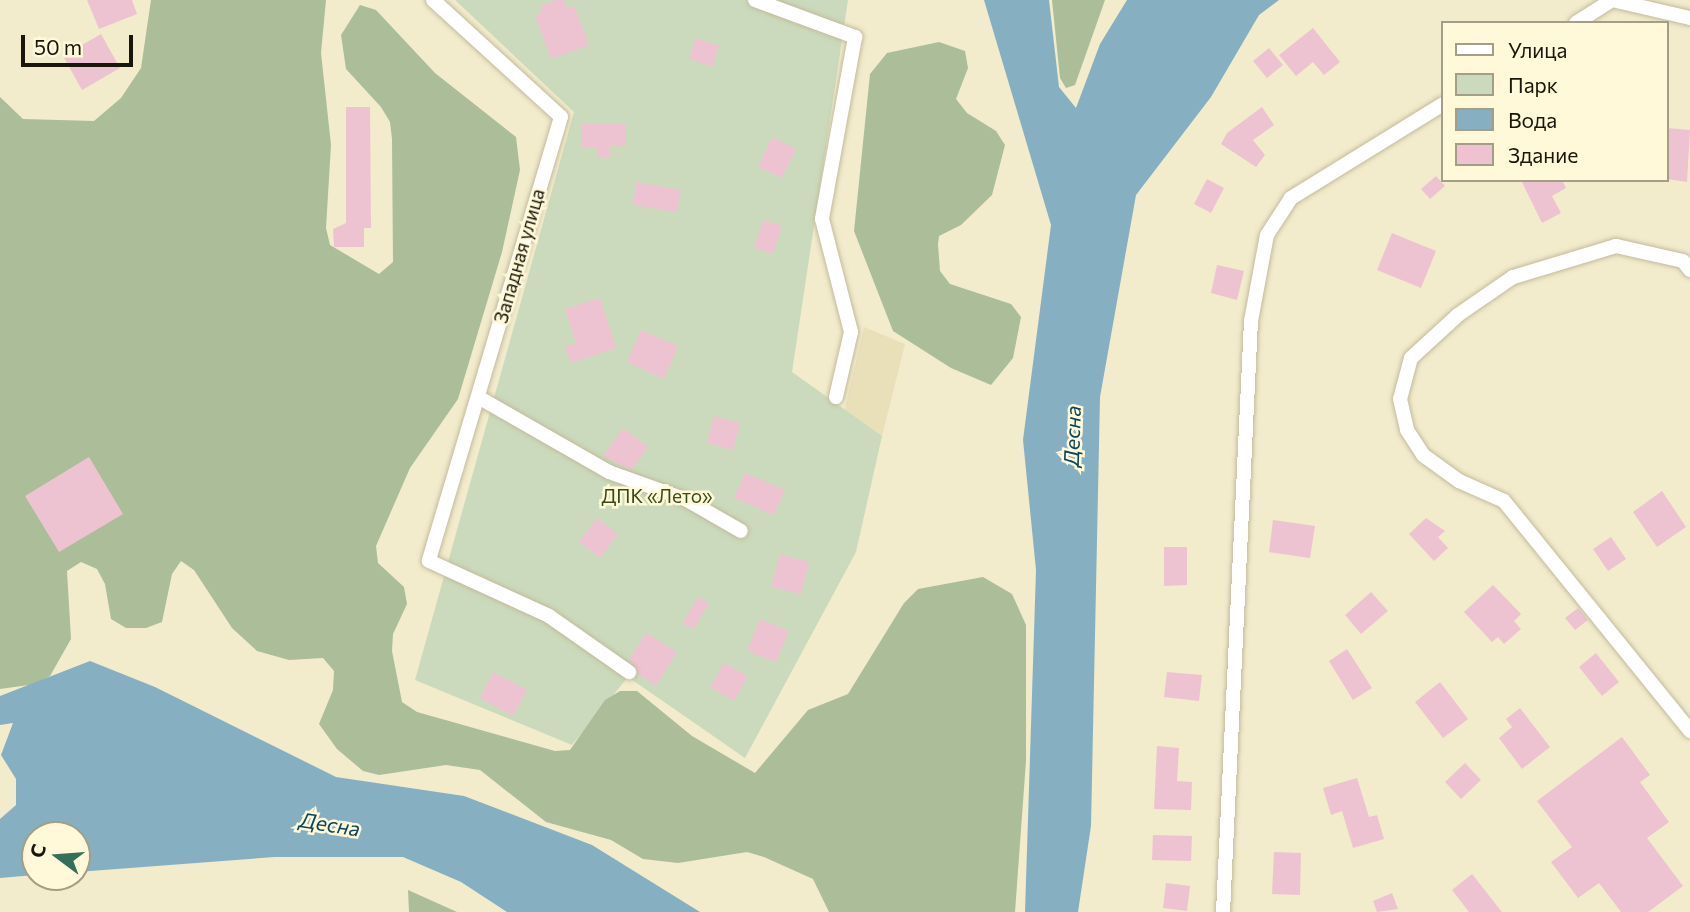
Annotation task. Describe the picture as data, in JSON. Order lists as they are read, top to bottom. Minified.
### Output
{"streets":{"street":["Западная улица"]},"water":["Десна"],"parks":["ДПК «Лето»"],"legend":["Улица","Парк","Вода","Здание"],"scale_bar":"50 m","north":"left"}
